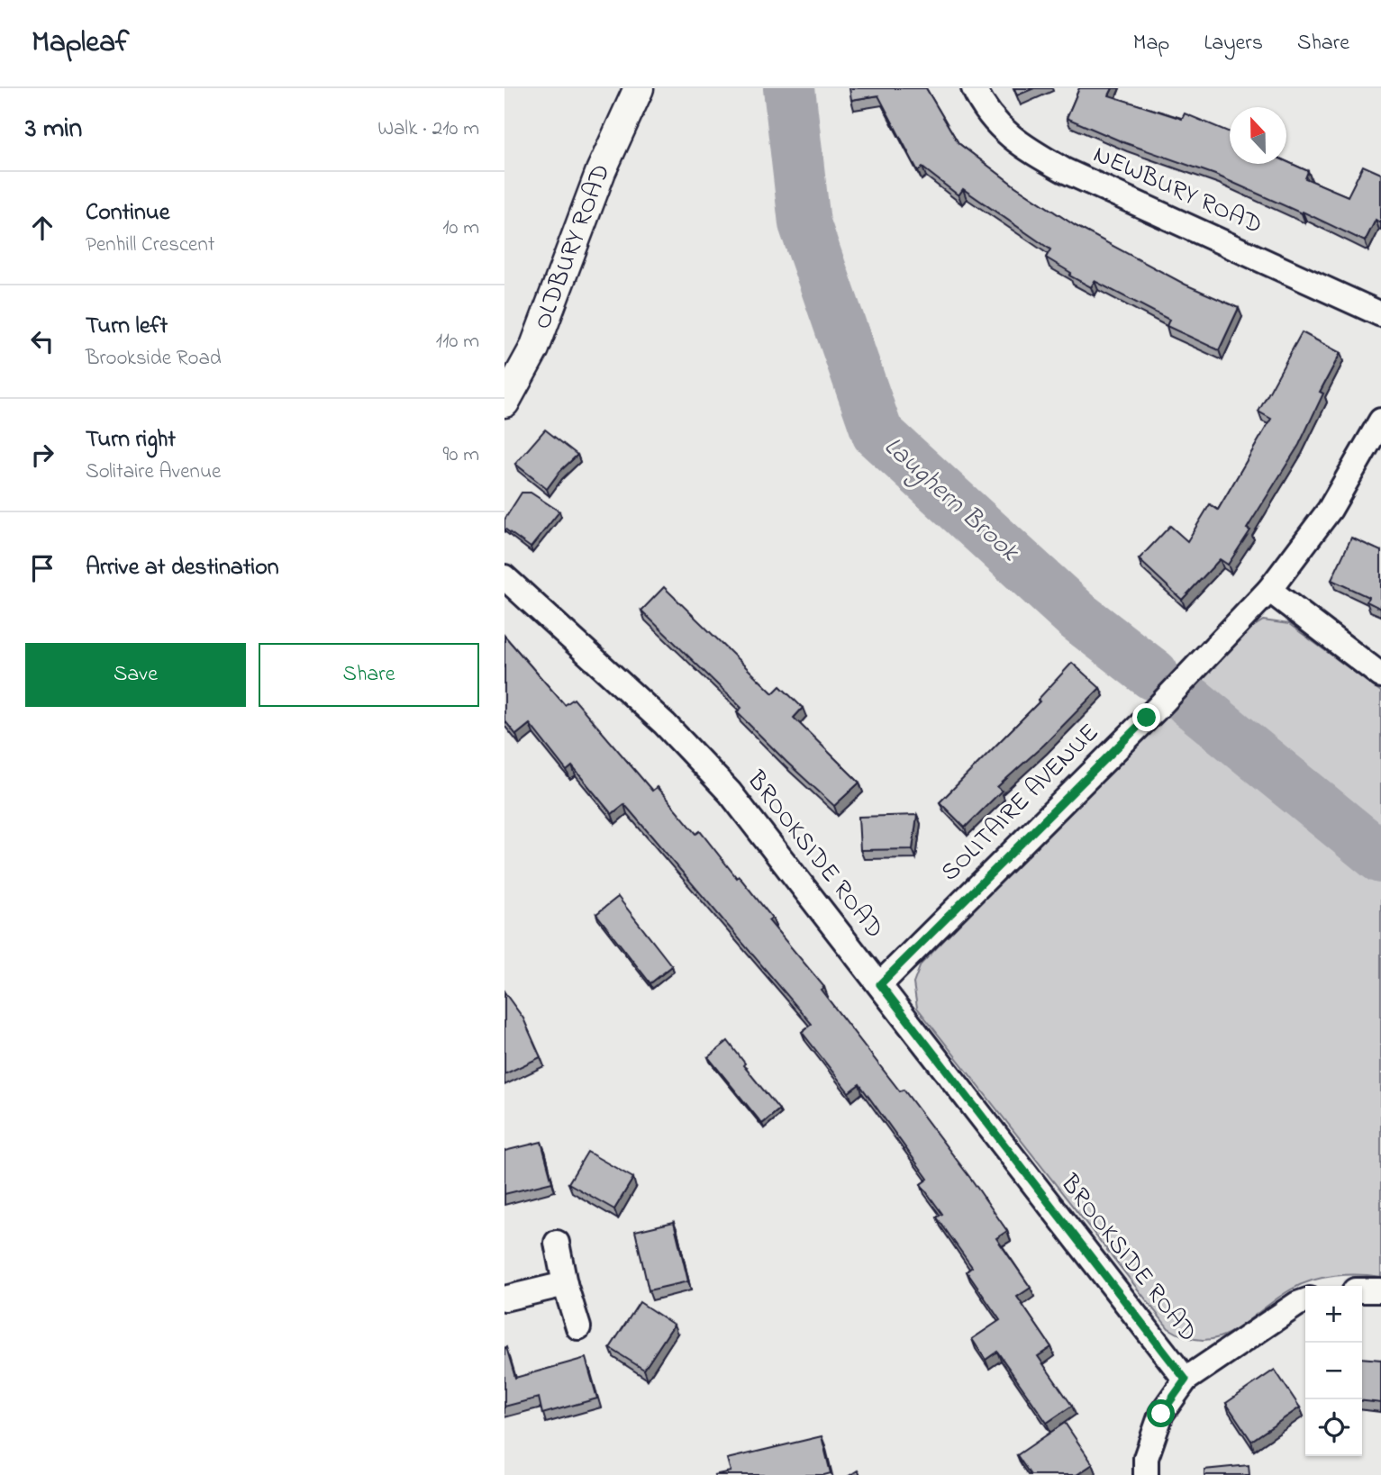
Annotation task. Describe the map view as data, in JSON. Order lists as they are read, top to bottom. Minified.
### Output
{"streets":{"street":["NEWBURY ROAD","OLDBURY ROAD","SOLITAIRE AVENUE","BROOKSIDE ROAD"]},"crossings":[["SOLITAIRE AVENUE","BROOKSIDE ROAD"]],"water":["Laughern Brook"],"north":"top","page":{"header":"Mapleaf","nav":["Map","Layers","Share"],"heading":["3 min","Walk · 210 m"],"list":[["Continue","Penhill Crescent","10 m"],["Turn left","Brookside Road","110 m"],["Turn right","Solitaire Avenue","90 m"],"Arrive at destination"],"buttons":["Save","Share"],"map_buttons":["+","−"]}}
